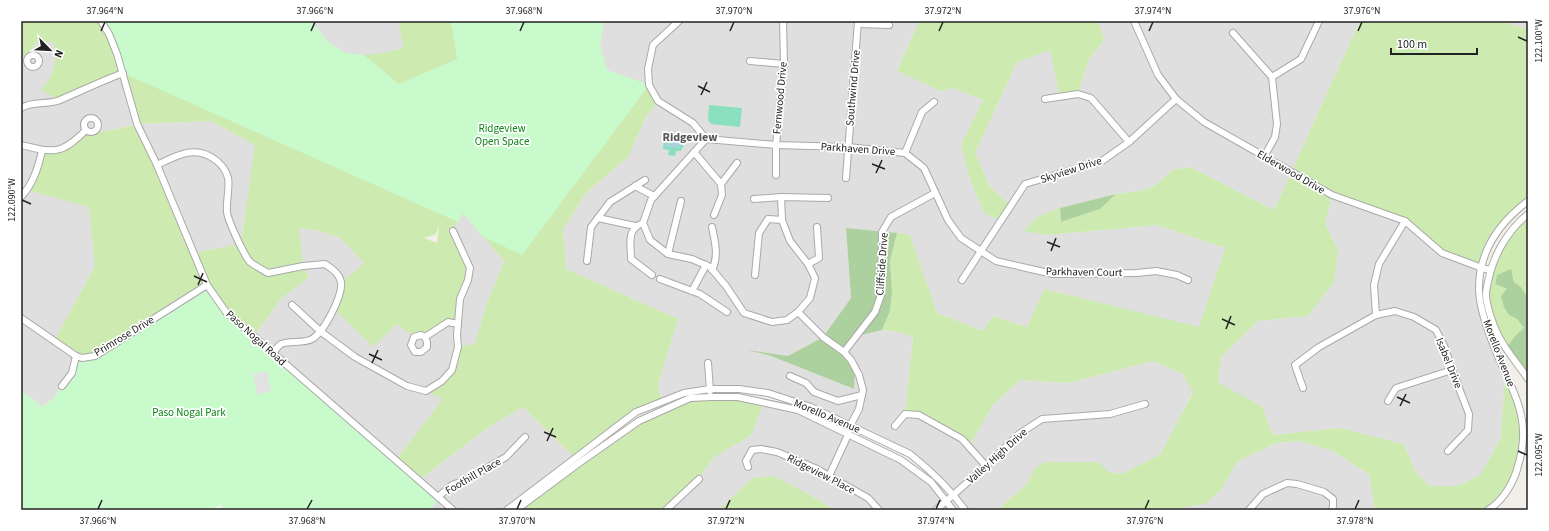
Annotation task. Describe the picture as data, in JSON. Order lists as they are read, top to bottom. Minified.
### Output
{"streets":{"street":["Southwind Drive","Fernwood Drive","Parkhaven Drive","Skyview Drive","Elderwood Drive","Cliffside Drive","Parkhaven Court","Primrose Drive","Paso Nogal Road","Morello Avenue","Isabel Drive","Valley High Drive","Ridgeview Place","Foothill Place"]},"crossings":[["Southwind Drive","Parkhaven Drive"],["Fernwood Drive","Parkhaven Drive"],["Parkhaven Drive","Skyview Drive"],["Parkhaven Drive","Cliffside Drive"],["Parkhaven Drive","Parkhaven Court"],["Skyview Drive","Elderwood Drive"],["Skyview Drive","Parkhaven Court"],["Elderwood Drive","Morello Avenue"],["Primrose Drive","Paso Nogal Road"],["Paso Nogal Road","Foothill Place"],["Morello Avenue","Valley High Drive"]],"districts":["Ridgeview"],"parks":["Ridgeview Open Space","Paso Nogal Park"],"scale_bar":"100 m","north":"bottom right","coordinates":["37.964°N","37.966°N","37.968°N","37.970°N","37.972°N","37.974°N","37.976°N","122.100°W","122.090°W","122.095°W","37.978°N"]}
